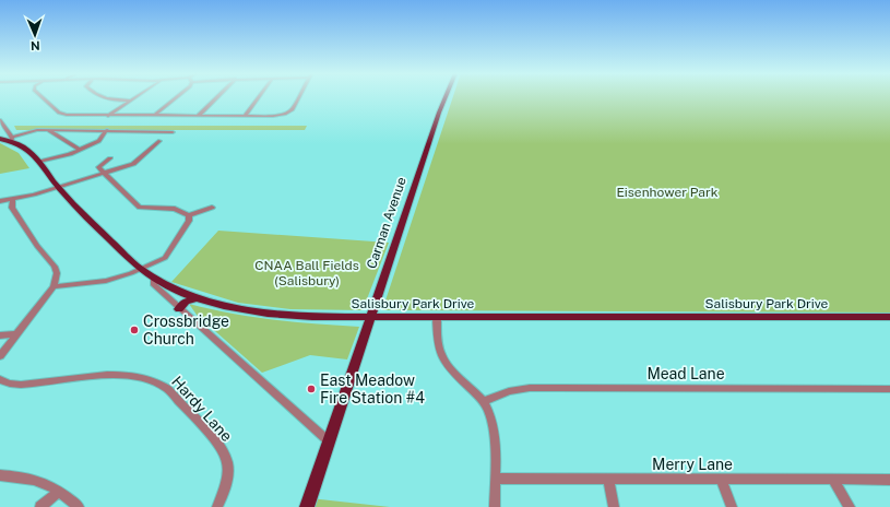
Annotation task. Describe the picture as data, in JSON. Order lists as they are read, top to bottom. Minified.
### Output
{"streets":{"main road":["Carman Avenue","Salisbury Park Drive"],"street":["Mead Lane","Hardy Lane","Merry Lane"]},"crossings":[["Carman Avenue","Salisbury Park Drive"]],"parks":["Eisenhower Park","CNAA Ball Fields (Salisbury)"],"places":["Crossbridge Church","East Meadow Fire Station #4"],"north":"bottom"}
